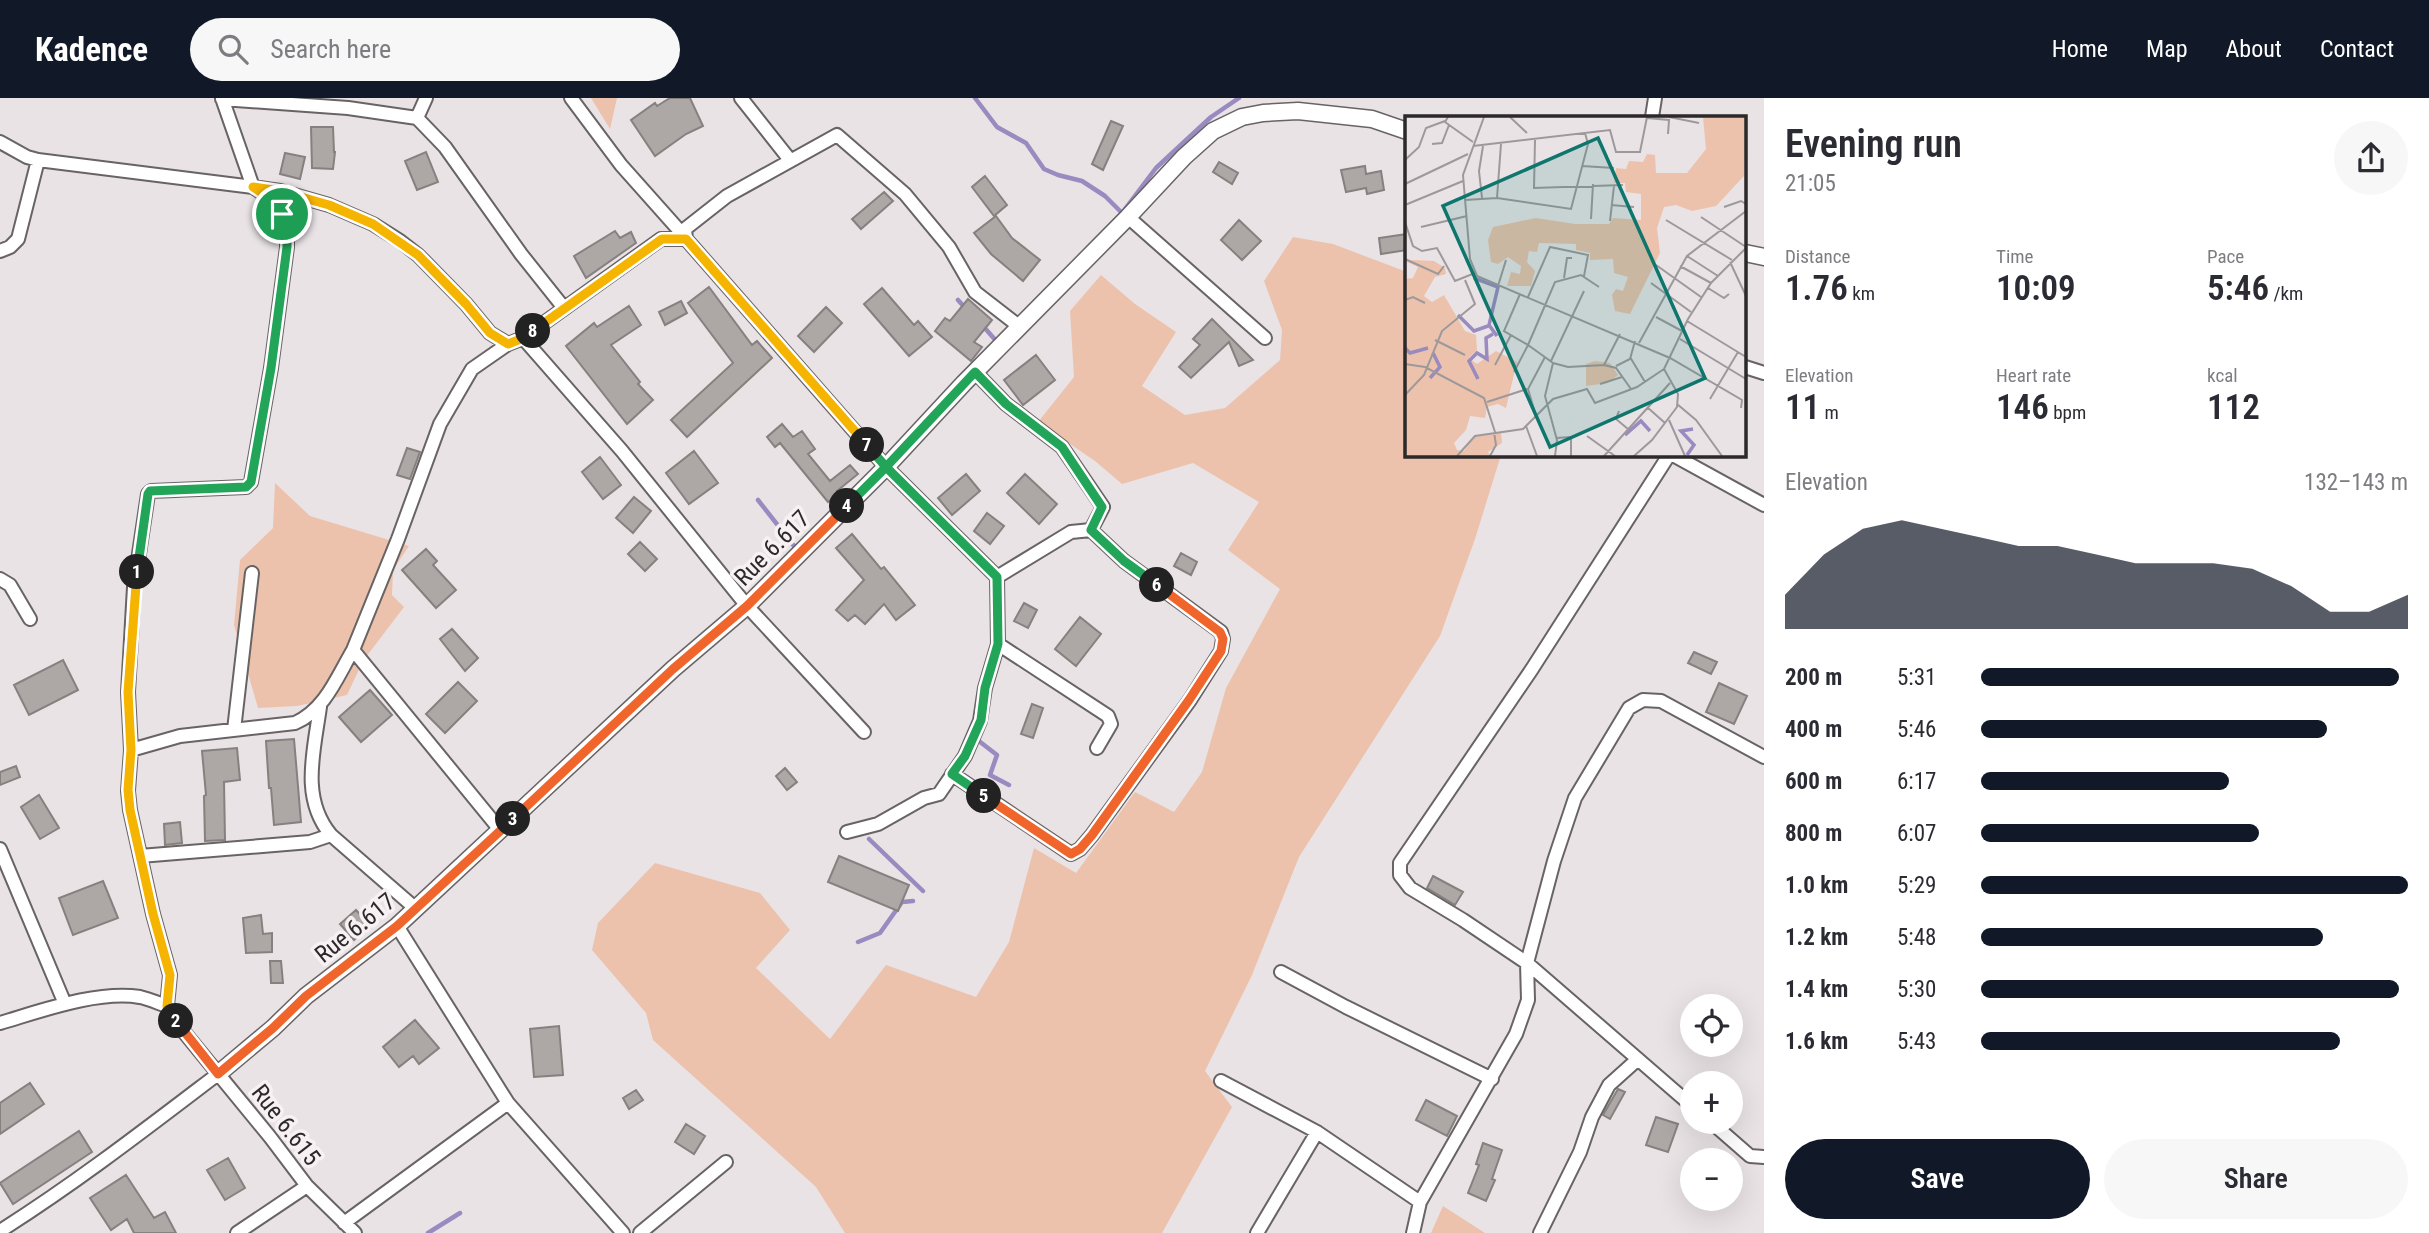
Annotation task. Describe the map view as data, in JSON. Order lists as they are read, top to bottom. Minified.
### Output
{"streets":{"street":["Rue 6.617","Rue 6.615"]},"crossings":[["Rue 6.617","Rue 6.615"]],"page":{"header":"Kadence","search":"Search here","nav":["Home","Map","About","Contact"],"heading":["Evening run","21:05"],"stats":[["Distance","1.76 km"],["Time","10:09"],["Pace","5:46 /km"],["Elevation","11 m"],["Heart rate","146 bpm"],["kcal","112"]],"pins":["8","7","4","1","6","5","3","2"],"chart":["Elevation","132–143 m"],"list":[{"name":"200 m","note":"5:31"},{"name":"400 m","note":"5:46"},{"name":"600 m","note":"6:17"},{"name":"800 m","note":"6:07"},{"name":"1.0 km","note":"5:29"},{"name":"1.2 km","note":"5:48"},{"name":"1.4 km","note":"5:30"},{"name":"1.6 km","note":"5:43"}],"map_buttons":["+","−"],"buttons":["Save","Share"]}}
